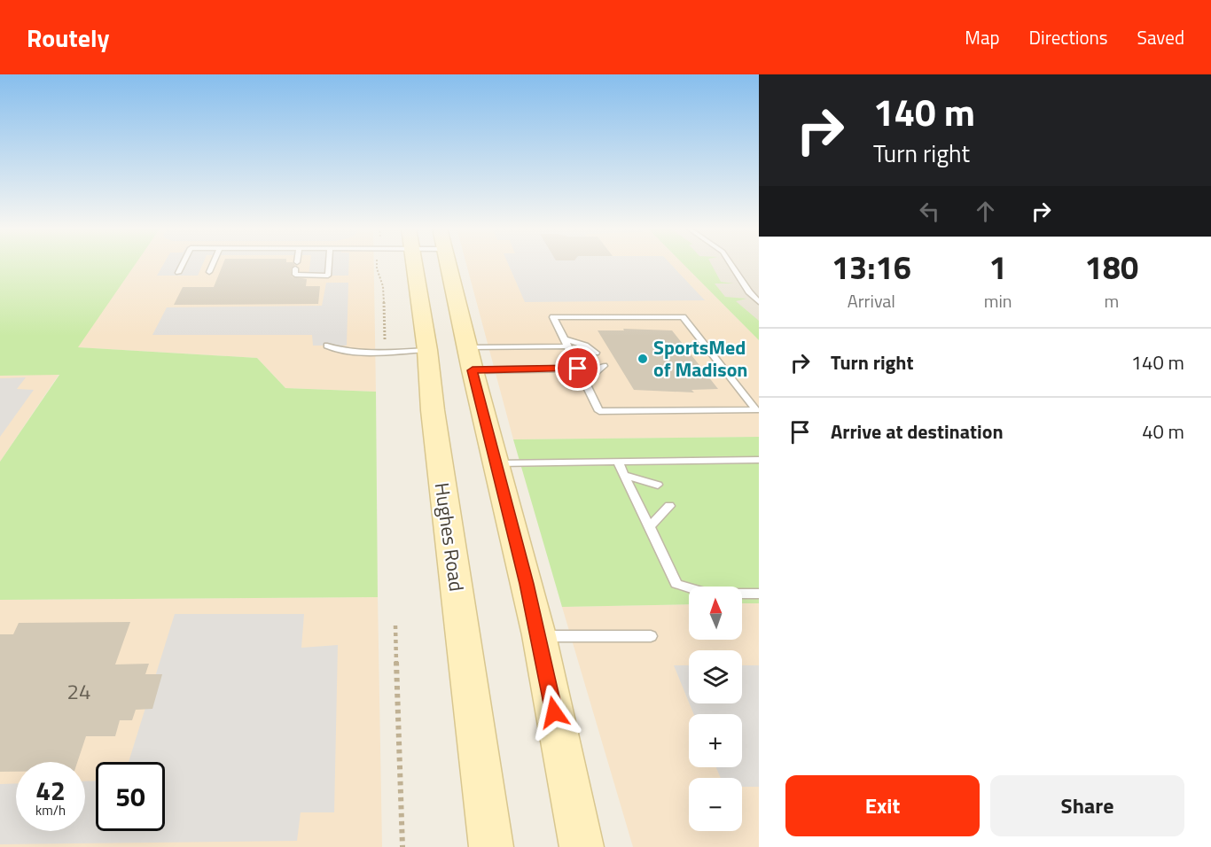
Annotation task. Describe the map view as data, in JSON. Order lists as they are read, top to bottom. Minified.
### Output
{"streets":{"main road":["Hughes Road"]},"places":["SportsMed of Madison"],"house_numbers":["24"],"north":"top","page":{"header":"Routely","nav":["Map","Directions","Saved"],"turn":["140 m","Turn right"],"eta":["13:16","Arrival","1","min","180","m"],"list":[{"name":"Turn right","value":"140 m"},{"name":"Arrive at destination","value":"40 m"}],"map_buttons":["+","−"],"speed":"42 km/h","limit":"50","buttons":["Exit","Share"]}}
